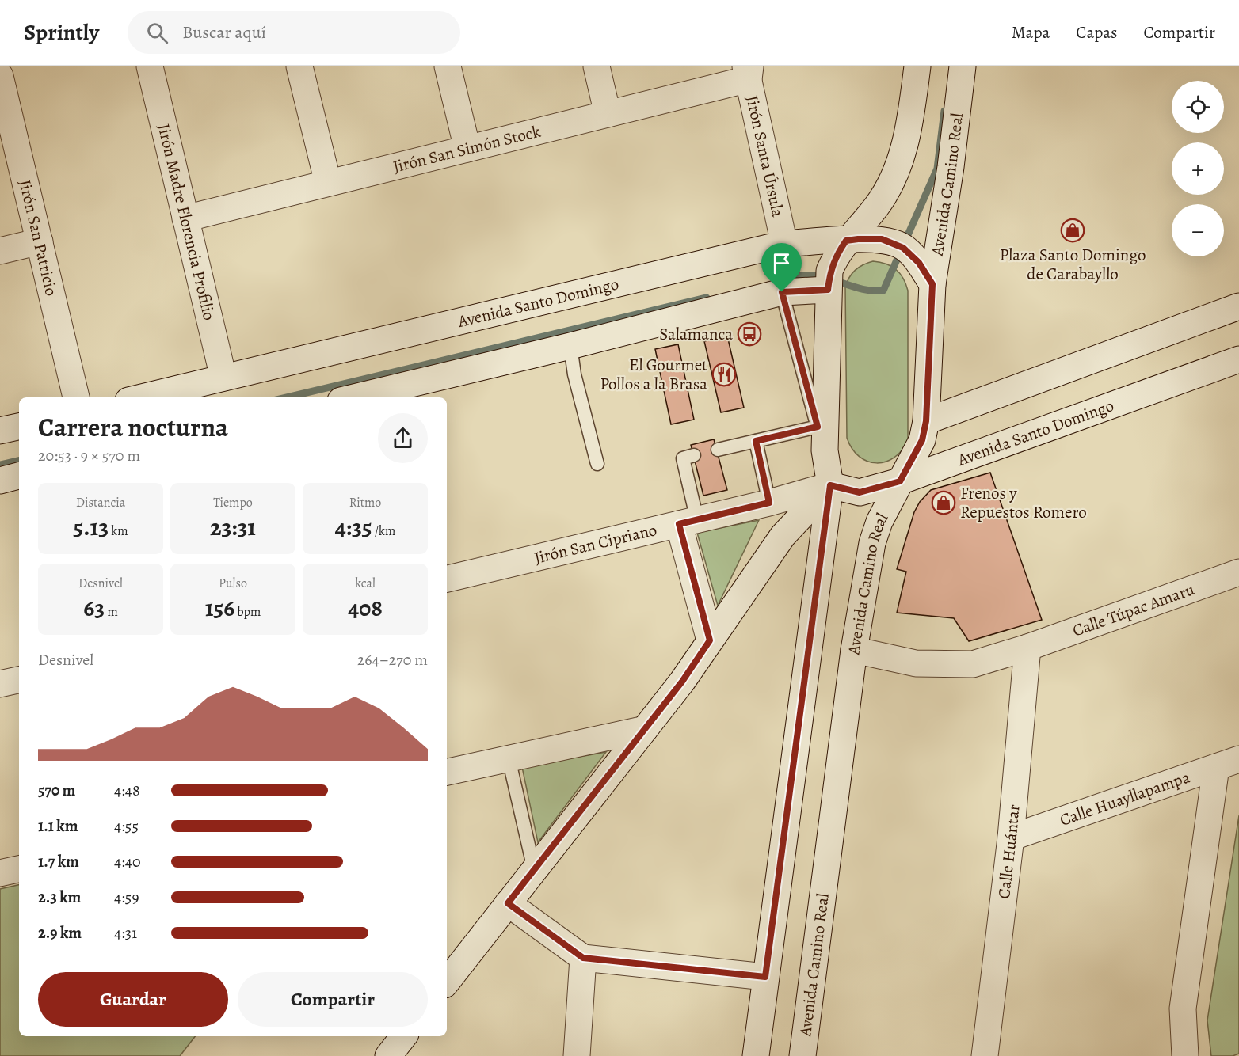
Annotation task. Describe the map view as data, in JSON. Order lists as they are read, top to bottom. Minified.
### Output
{"streets":{"street":["Jirón San Simón Stock","Jirón Santa Úrsula","Avenida Camino Real","Jirón Madre Florencia Profilio","Jirón San Patricio","Avenida Santo Domingo","Jirón San Cipriano","Calle Túpac Amaru","Calle Huayllapampa","Calle Huántar"]},"crossings":[["Jirón San Simón Stock","Jirón Santa Úrsula"],["Jirón San Simón Stock","Jirón Madre Florencia Profilio"],["Jirón Santa Úrsula","Avenida Santo Domingo"],["Avenida Camino Real","Avenida Santo Domingo"],["Avenida Camino Real","Calle Túpac Amaru"],["Jirón Madre Florencia Profilio","Avenida Santo Domingo"],["Avenida Santo Domingo","Jirón San Cipriano"],["Calle Túpac Amaru","Calle Huántar"],["Calle Huayllapampa","Calle Huántar"]],"places":{"shop":["Plaza Santo Domingo de Carabayllo","Frenos y Repuestos Romero"],"bus stop":["Salamanca"],"restaurant":["El Gourmet Pollos a la Brasa"]},"page":{"header":"Sprintly","search":"Buscar aquí","nav":["Mapa","Capas","Compartir"],"map_buttons":["+","−"],"heading":["Carrera nocturna","20:53 · 9 × 570 m"],"stats":[["Distancia","5.13 km"],["Tiempo","23:31"],["Ritmo","4:35 /km"],["Desnivel","63 m"],["Pulso","156 bpm"],["kcal","408"]],"chart":["Desnivel","264–270 m"],"list":[{"name":"570 m","note":"4:48"},{"name":"1.1 km","note":"4:55"},{"name":"1.7 km","note":"4:40"},{"name":"2.3 km","note":"4:59"},{"name":"2.9 km","note":"4:31"}],"buttons":["Guardar","Compartir"]}}
